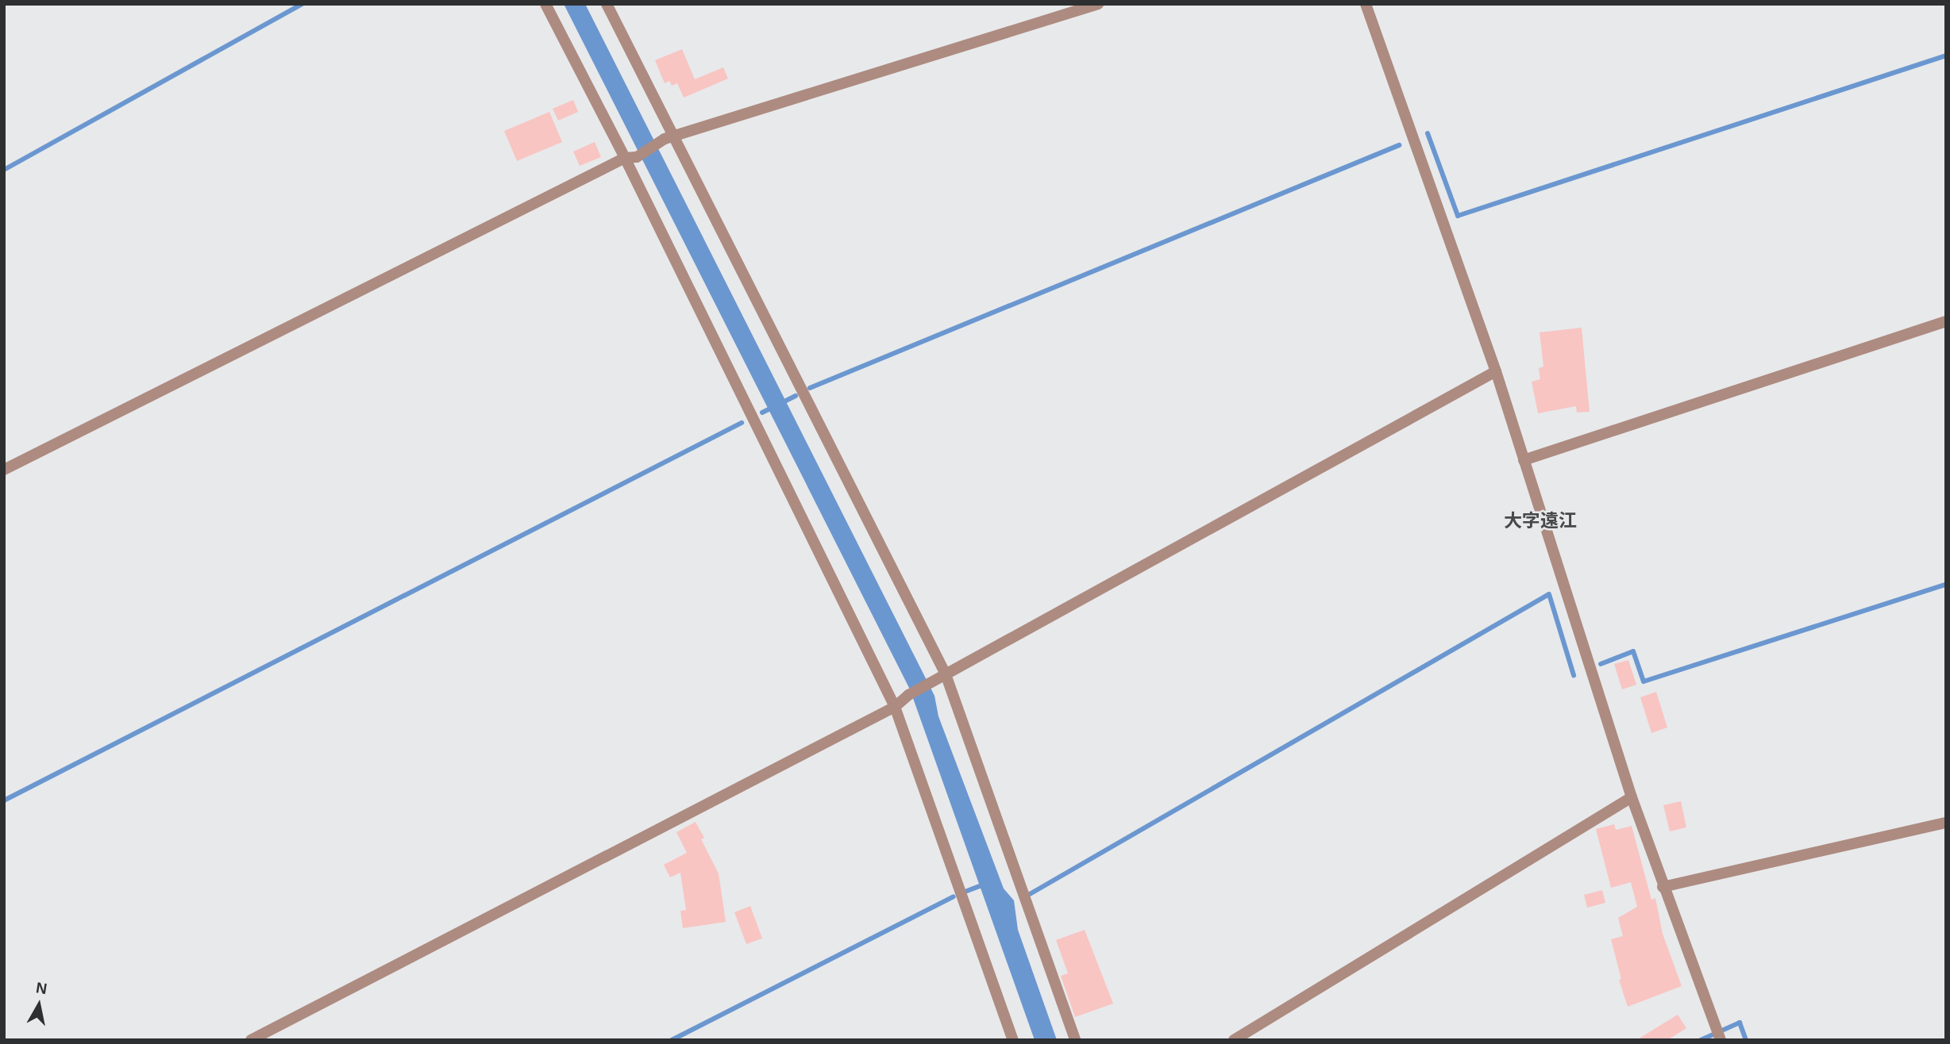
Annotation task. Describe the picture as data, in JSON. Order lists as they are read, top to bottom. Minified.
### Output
{"districts":["大字遠江"],"north":"top"}
